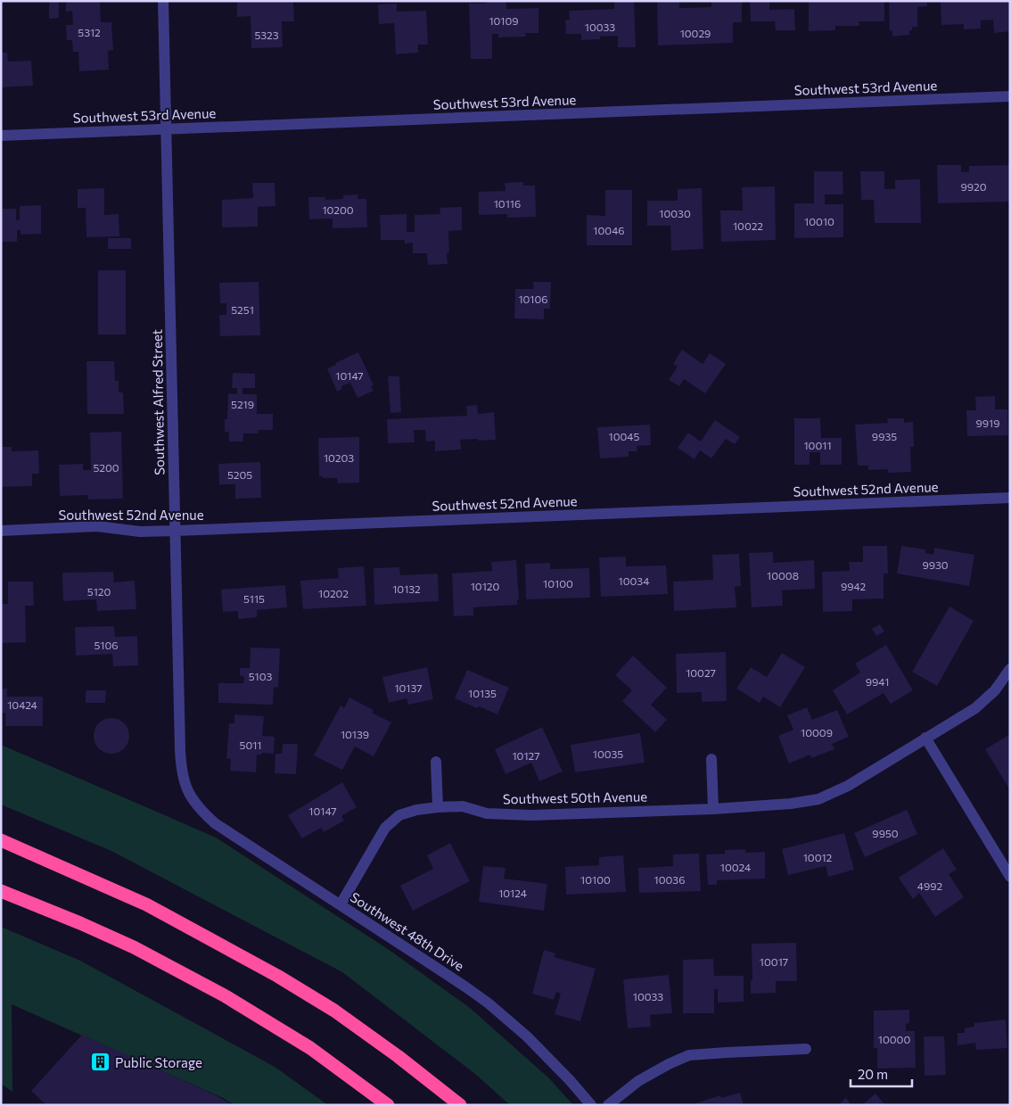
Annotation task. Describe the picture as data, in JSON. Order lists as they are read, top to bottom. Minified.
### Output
{"streets":{"street":["Southwest 53rd Avenue","Southwest Alfred Street","Southwest 52nd Avenue","Southwest 50th Avenue","Southwest 48th Drive"]},"crossings":[["Southwest 53rd Avenue","Southwest Alfred Street"],["Southwest Alfred Street","Southwest 52nd Avenue"],["Southwest Alfred Street","Southwest 48th Drive"],["Southwest 50th Avenue","Southwest 48th Drive"]],"places":{"building":["Public Storage"]},"house_numbers":["10109","10033","5312","10029","5323","9920","10116","10200","10030","10010","10022","10046","10106","5251","10147","5219","9919","10045","9935","10011","10203","5200","5205","9930","10008","10034","10100","10120","9942","10132","5120","10202","5115","5106","10027","5103","9941","10137","10135","10424","10009","10139","5011","10035","10127","10147","9950","10012","10024","10100","10036","4992","10124","10017","10033","10000"],"scale_bar":"20 m"}
